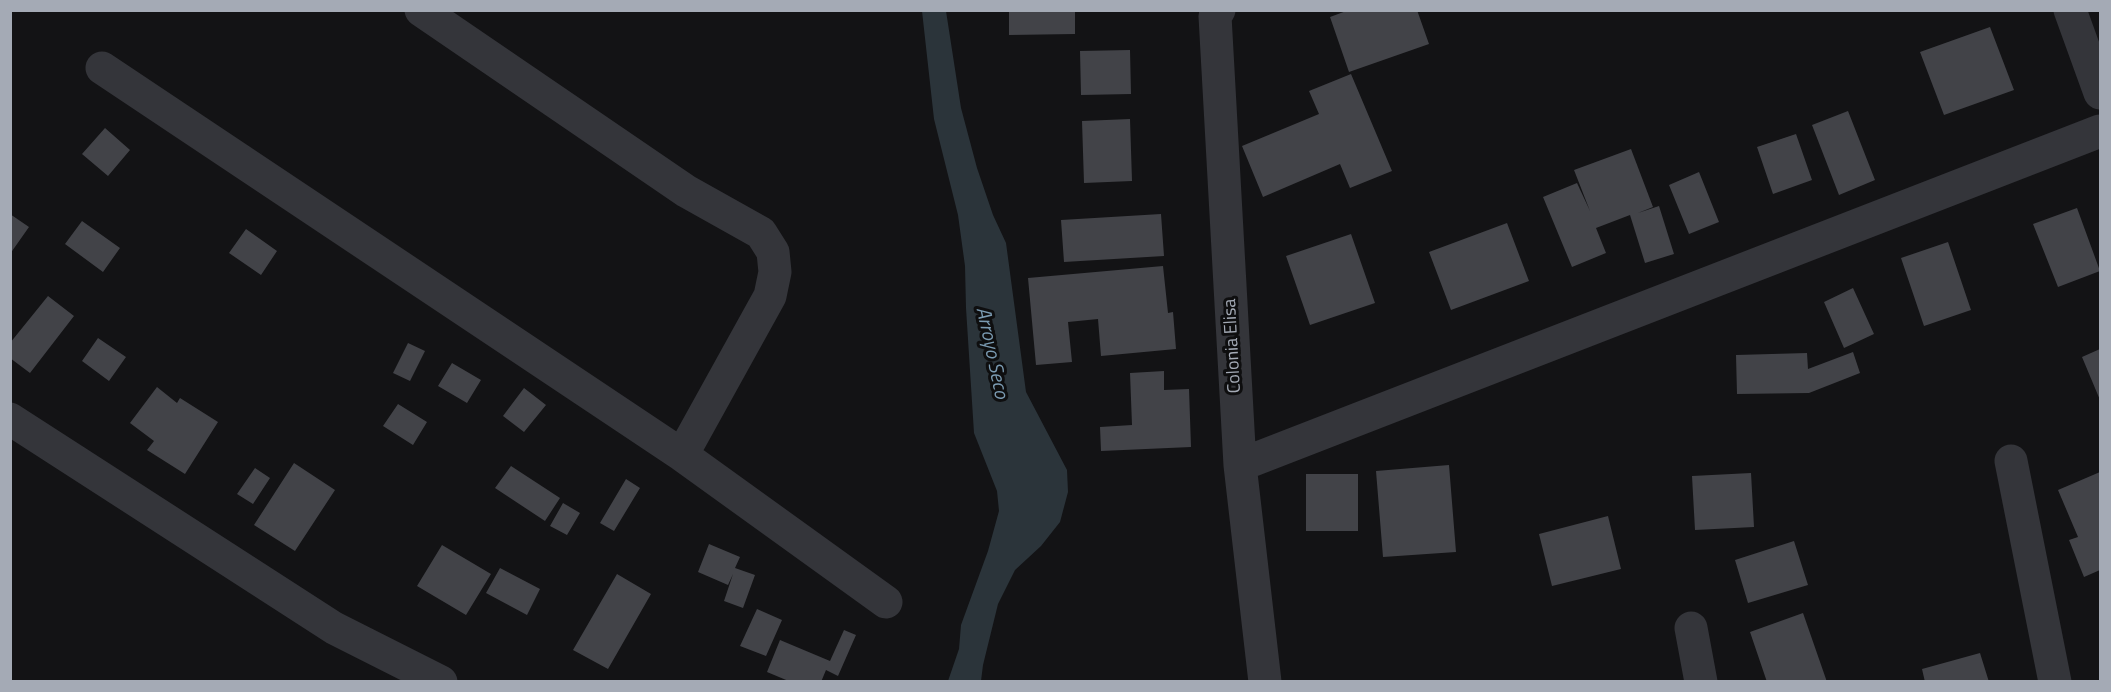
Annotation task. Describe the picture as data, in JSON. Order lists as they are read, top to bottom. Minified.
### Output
{"streets":{"street":["Colonia Elisa"]},"water":["Arroyo Seco"]}
